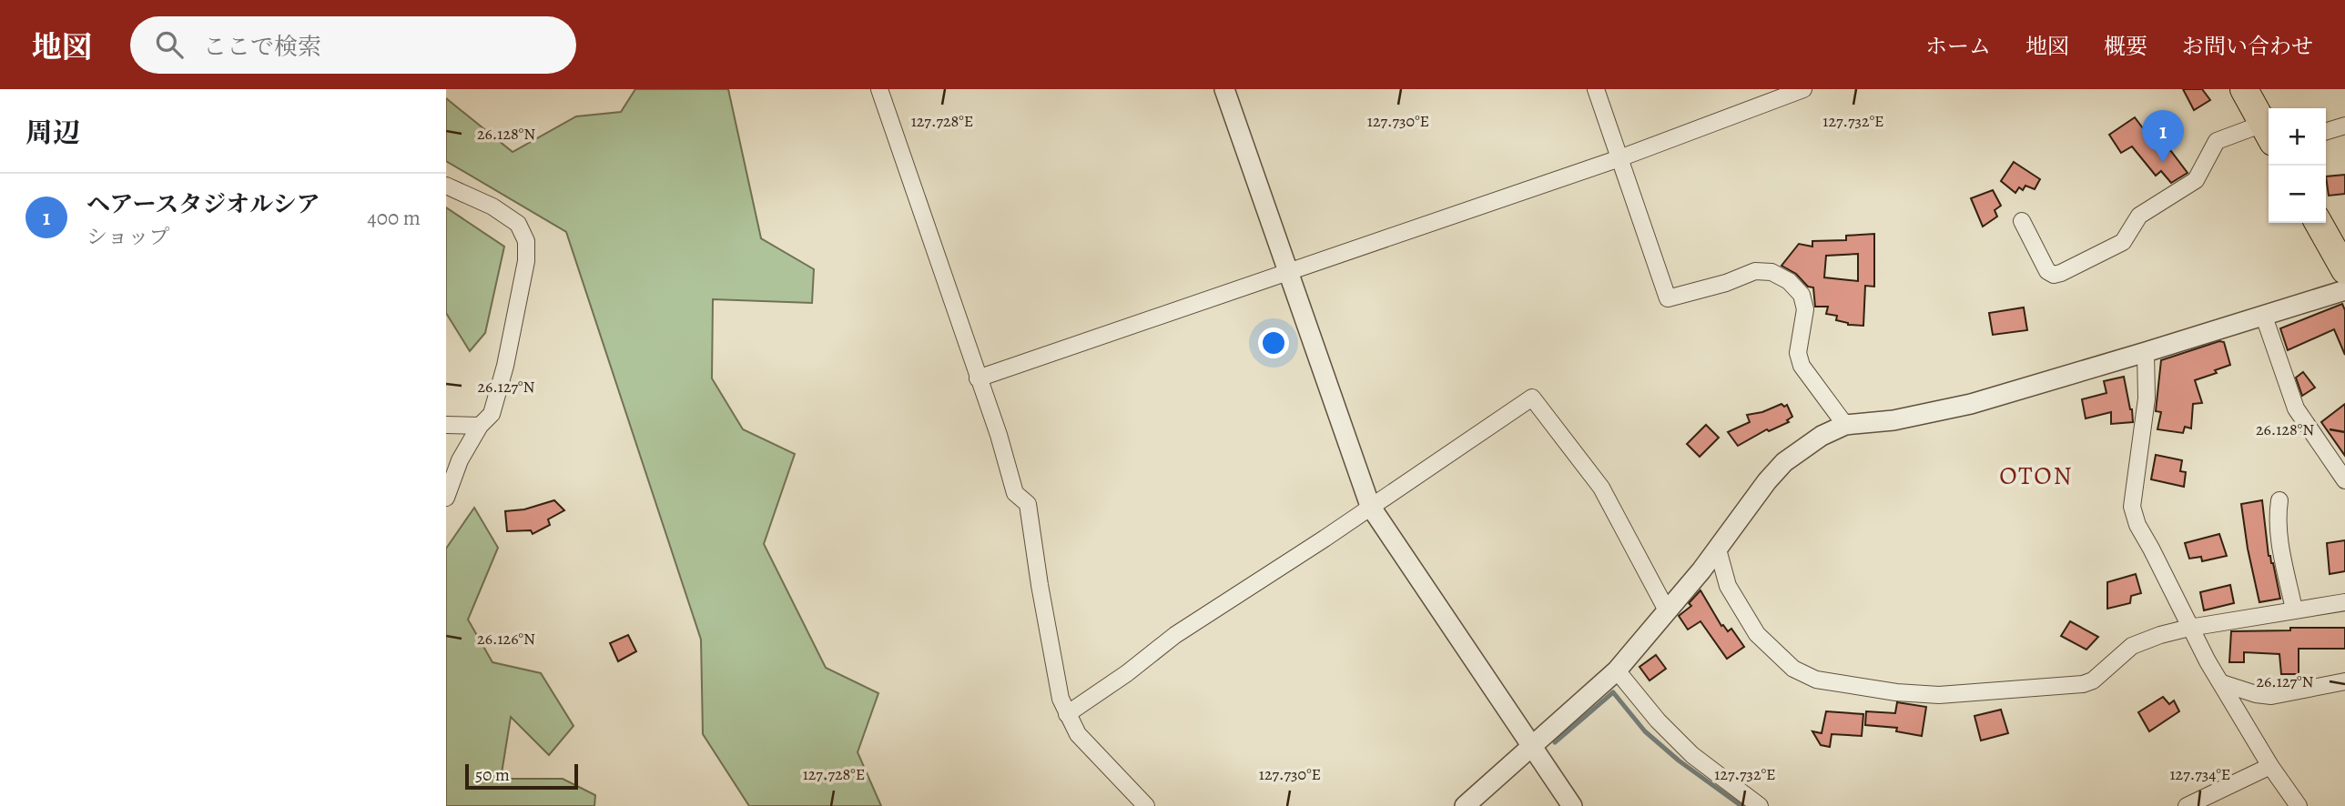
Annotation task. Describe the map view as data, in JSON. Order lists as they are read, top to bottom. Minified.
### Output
{"districts":["OTON"],"scale_bar":"50 m","page":{"header":"地図","search":"ここで検索","nav":["ホーム","地図","概要","お問い合わせ"],"heading":"周辺","map_buttons":["+","−"],"pins":"1","list":[{"mark":"1","name":"ヘアースタジオルシア","note":"ショップ","value":"400 m"}],"scale":"50 m"},"coordinates":["127.730°E","127.732°E","127.728°E","26.128°N","26.127°N","26.126°N","127.734°E"]}
